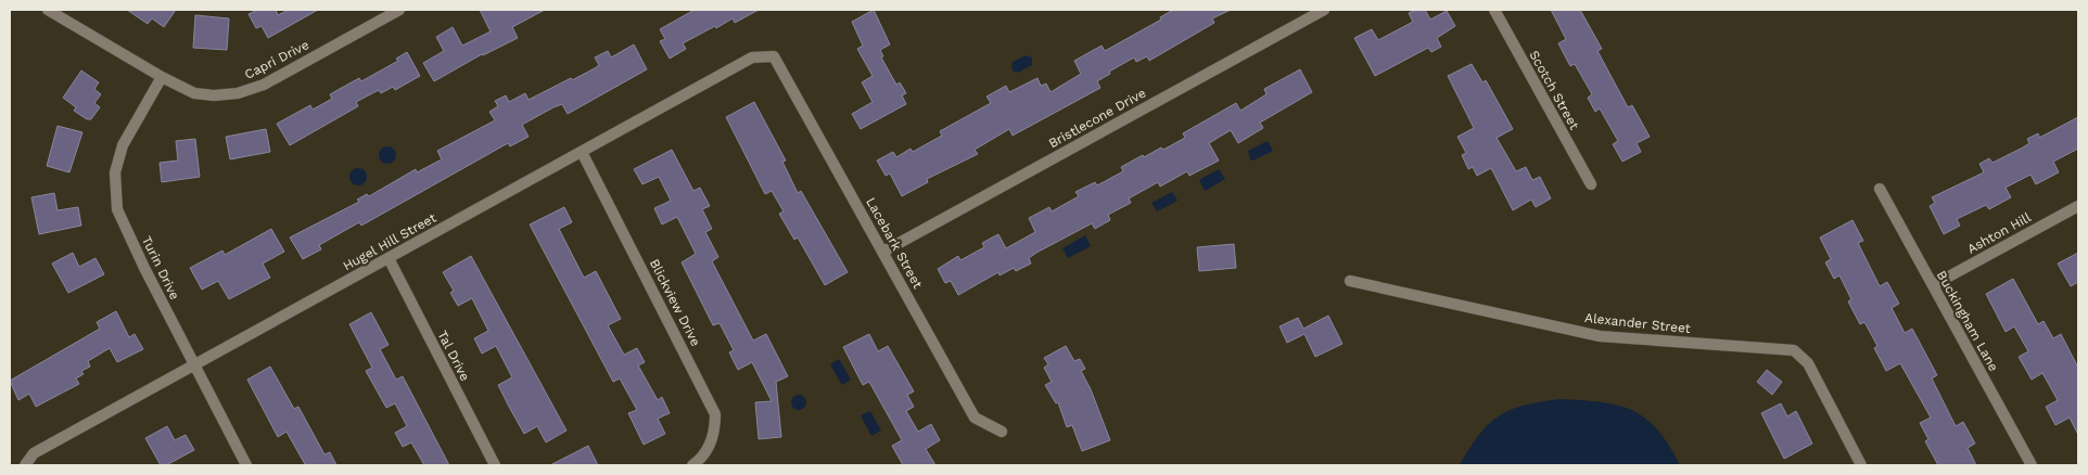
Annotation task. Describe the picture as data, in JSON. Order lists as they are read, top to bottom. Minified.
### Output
{"streets":{"street":["Capri Drive","Scotch Street","Bristlecone Drive","Ashton Hill","Hugel Hill Street","Lacebark Street","Turin Drive","Blickview Drive","Buckingham Lane","Alexander Street","Tal Drive"]},"crossings":[["Capri Drive","Turin Drive"],["Bristlecone Drive","Lacebark Street"],["Ashton Hill","Buckingham Lane"],["Hugel Hill Street","Lacebark Street"],["Hugel Hill Street","Turin Drive"],["Hugel Hill Street","Blickview Drive"],["Hugel Hill Street","Tal Drive"]]}
